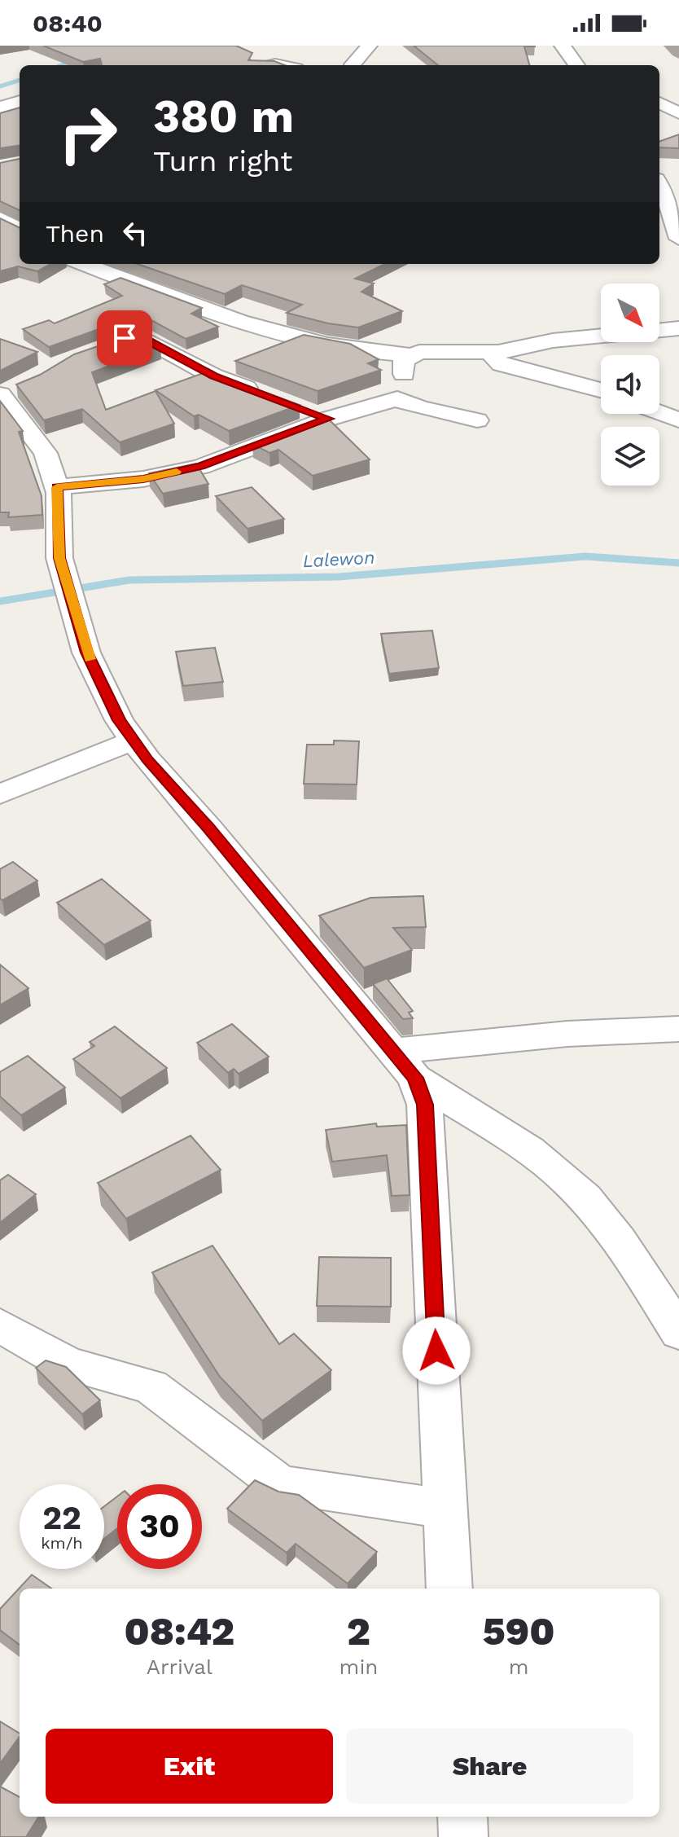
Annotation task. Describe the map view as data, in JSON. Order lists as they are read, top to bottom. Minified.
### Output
{"water":["Lalewon"],"north":"bottom right","page":{"status":"08:40","turn":["380 m","Turn right"],"then":"Then","speed":"22 km/h","limit":"30","eta":["08:42","Arrival","2","min","590","m"],"buttons":["Exit","Share"]}}
